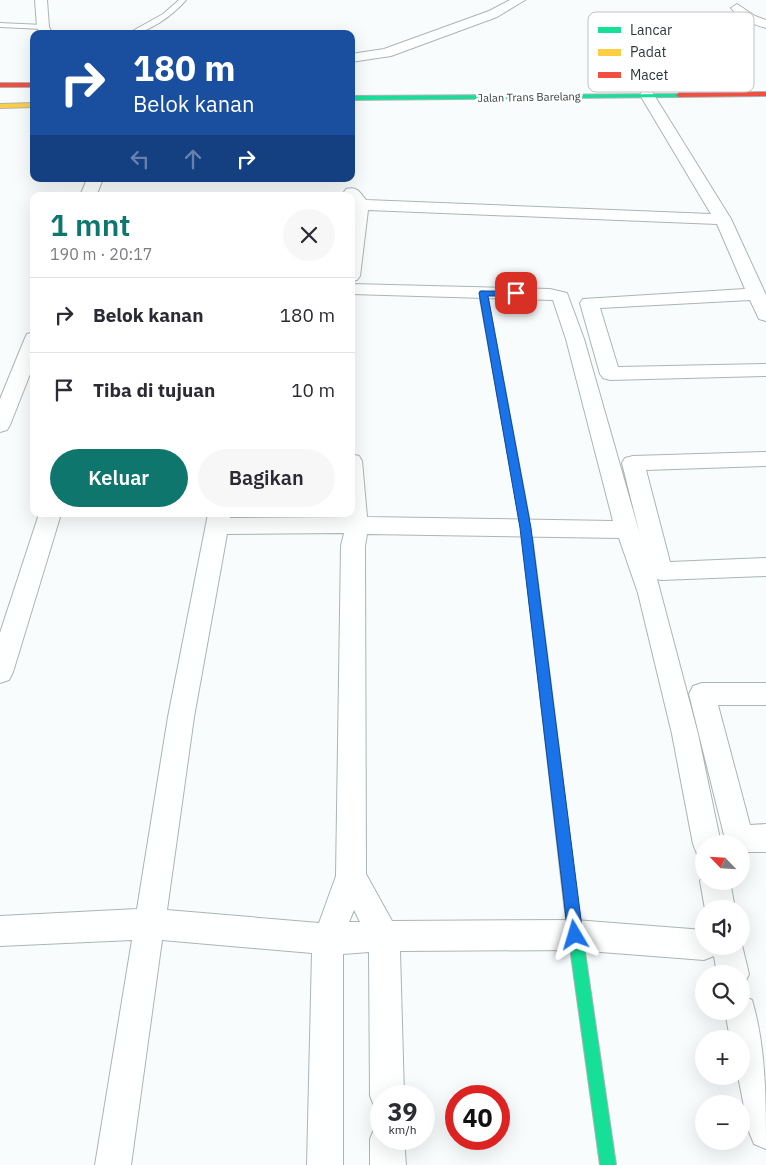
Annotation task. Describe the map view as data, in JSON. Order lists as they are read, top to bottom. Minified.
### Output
{"streets":{"main road":["Jalan Trans Barelang"]},"legend":["Lancar","Padat","Macet"],"north":"top left","page":{"turn":["180 m","Belok kanan"],"heading":["1 mnt","190 m · 20:17"],"list":[{"name":"Belok kanan","value":"180 m"},{"name":"Tiba di tujuan","value":"10 m"}],"buttons":["Keluar","Bagikan"],"map_buttons":["+","−"],"speed":"39 km/h","limit":"40"}}
